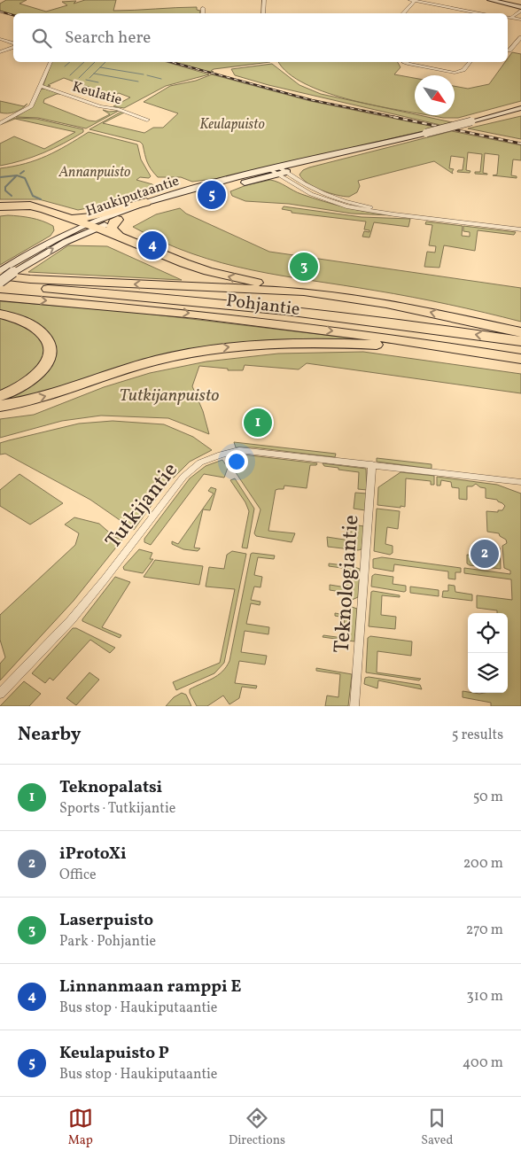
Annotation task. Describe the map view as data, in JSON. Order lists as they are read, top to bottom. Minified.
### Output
{"streets":{"highway":["Pohjantie"],"main road":["Haukiputaantie"],"street":["Keulatie","Tutkijantie","Teknologiantie"]},"crossings":[["Tutkijantie","Teknologiantie"]],"parks":["Keulapuisto","Annanpuisto","Tutkijanpuisto"],"north":"bottom right","page":{"search":"Search here","pins":["5","4","3","1","2"],"heading":["Nearby","5 results"],"list":[{"mark":"1","name":"Teknopalatsi","note":"Sports · Tutkijantie","value":"50 m"},{"mark":"2","name":"iProtoXi","note":"Office","value":"200 m"},{"mark":"3","name":"Laserpuisto","note":"Park · Pohjantie","value":"270 m"},{"mark":"4","name":"Linnanmaan ramppi E","note":"Bus stop · Haukiputaantie","value":"310 m"},{"mark":"5","name":"Keulapuisto P","note":"Bus stop · Haukiputaantie","value":"400 m"}],"nav":["Map","Directions","Saved"]}}
